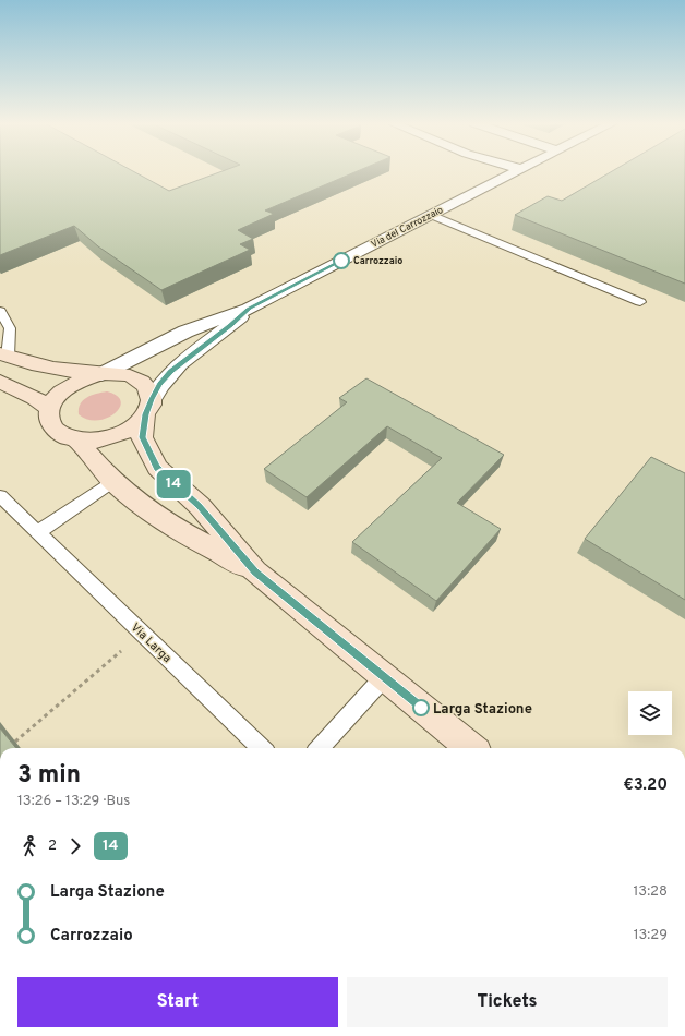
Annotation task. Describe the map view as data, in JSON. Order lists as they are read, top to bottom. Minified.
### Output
{"streets":{"street":["Via del Carrozzaio"],"lane":["Via Larga"]},"places":["Carrozzaio","Larga Stazione"],"lines":["bus line 14"],"page":{"on_map":"14","heading":["3 min","13:26 – 13:29 · Bus","€3.20"],"legs":["2","14"],"list":[{"name":"Larga Stazione","value":"13:28"},{"name":"Carrozzaio","value":"13:29"}],"buttons":["Start","Tickets"]}}
